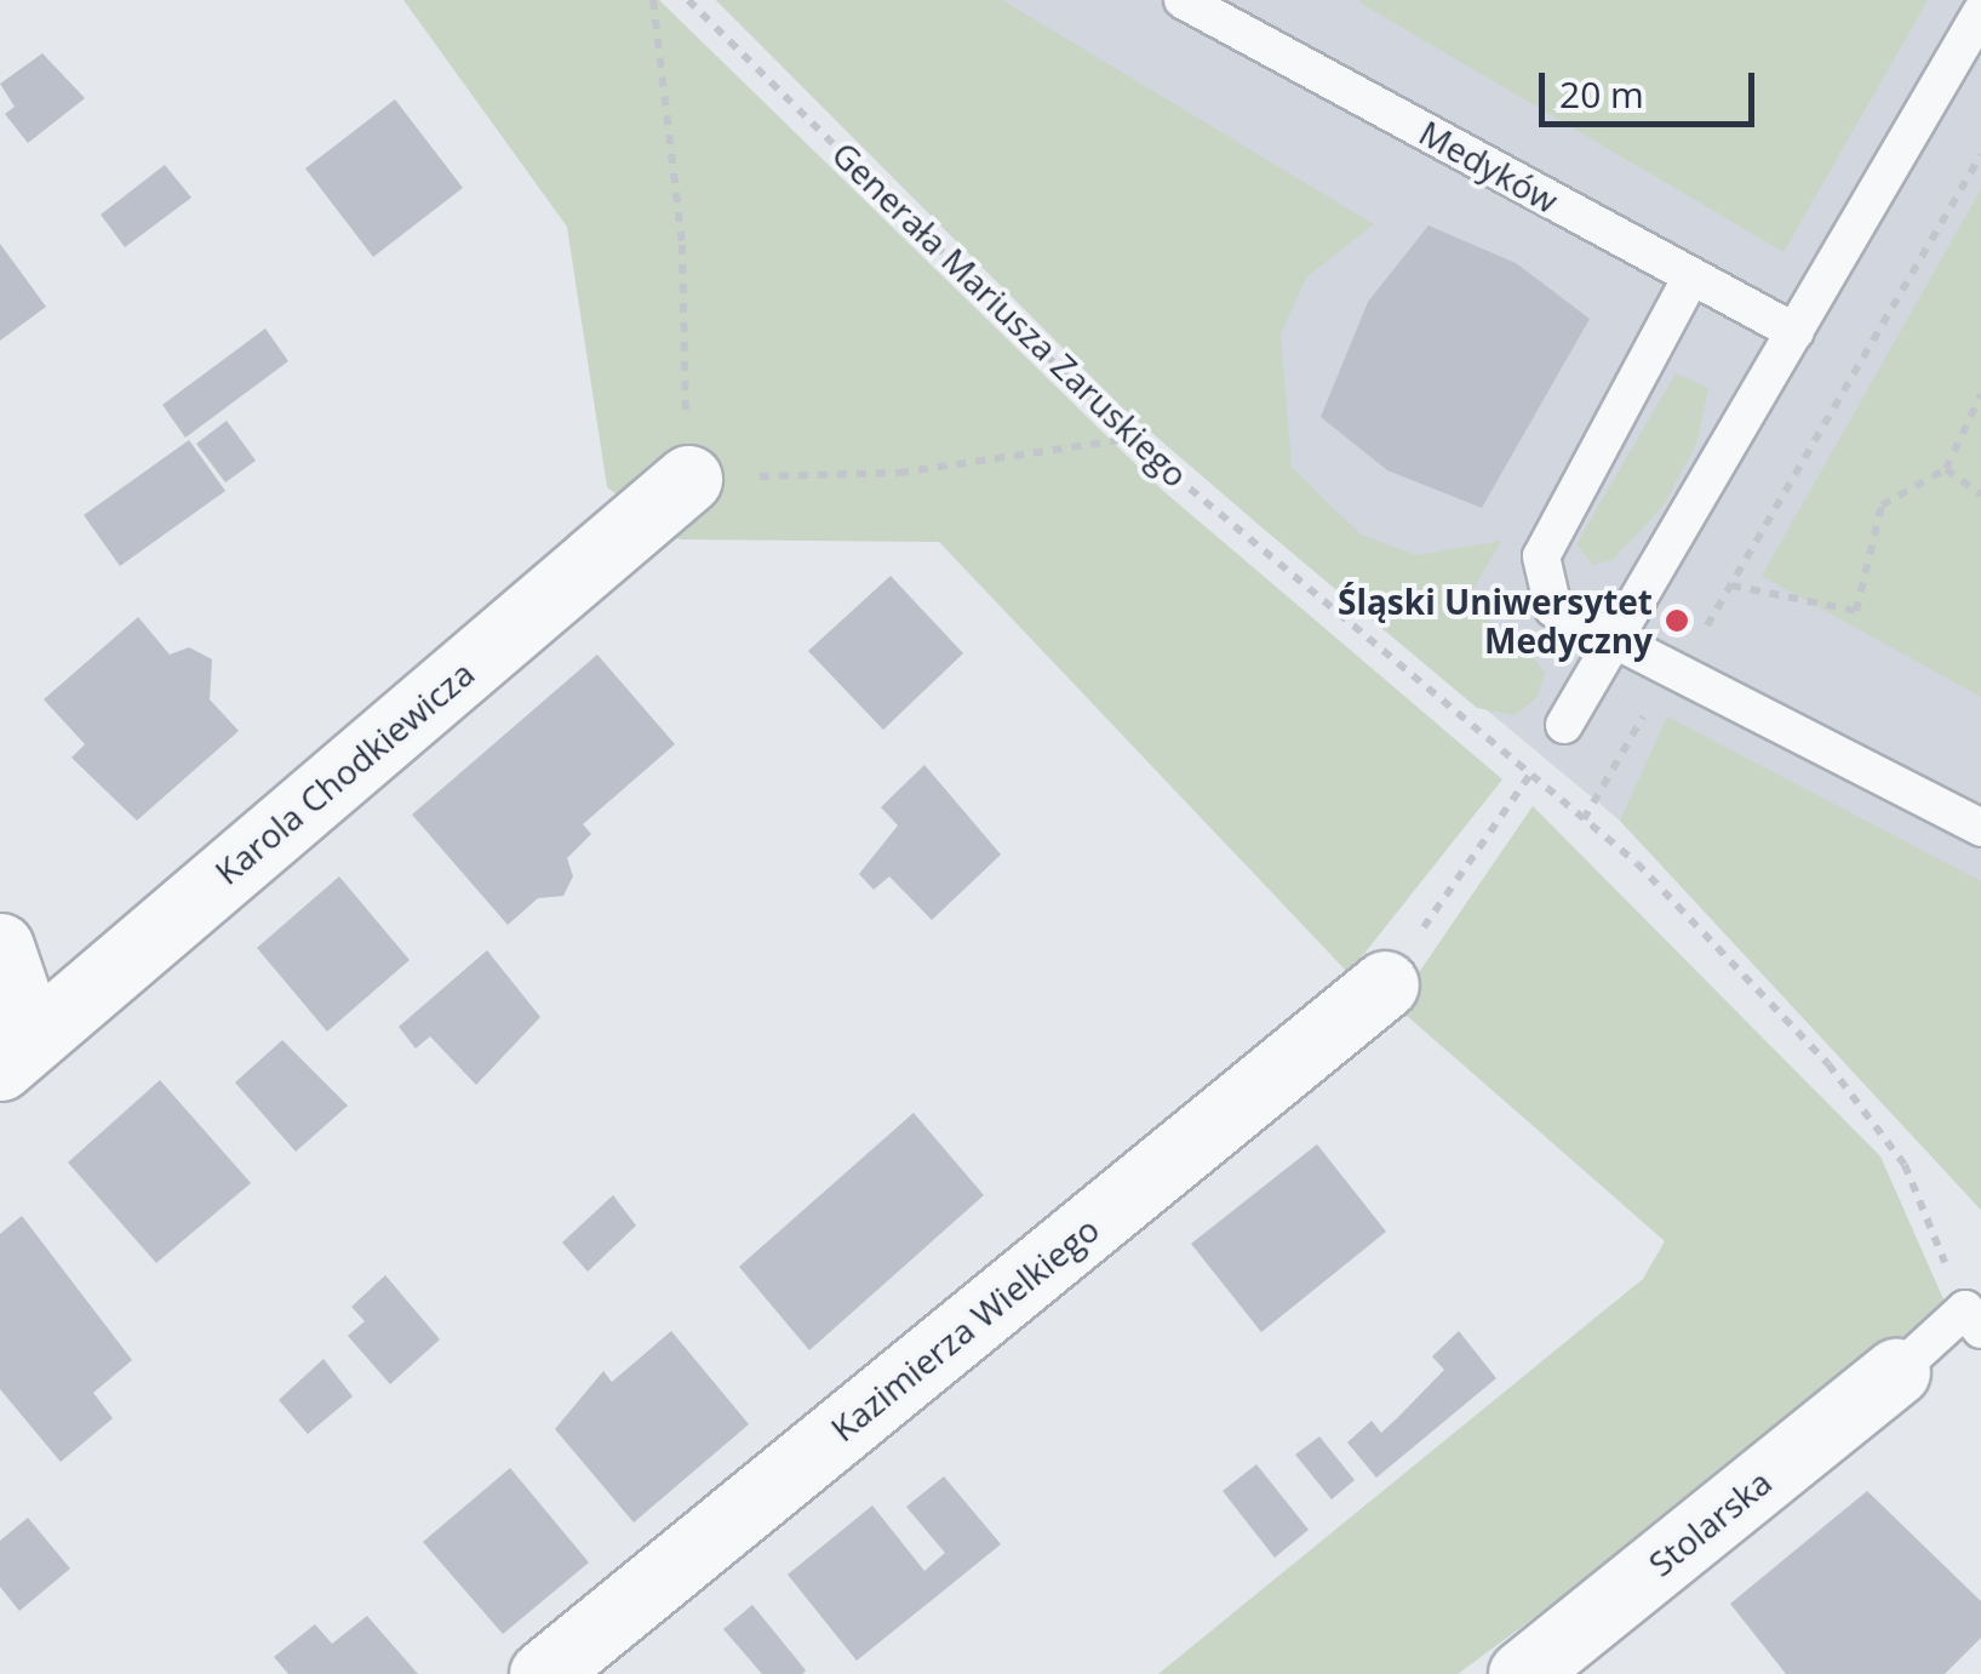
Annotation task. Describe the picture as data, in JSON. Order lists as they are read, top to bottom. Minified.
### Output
{"streets":{"street":["Karola Chodkiewicza","Kazimierza Wielkiego","Stolarska"],"lane":["Medyków"],"path":["Generała Mariusza Zaruskiego"]},"places":["Śląski Uniwersytet Medyczny"],"scale_bar":"20 m"}
